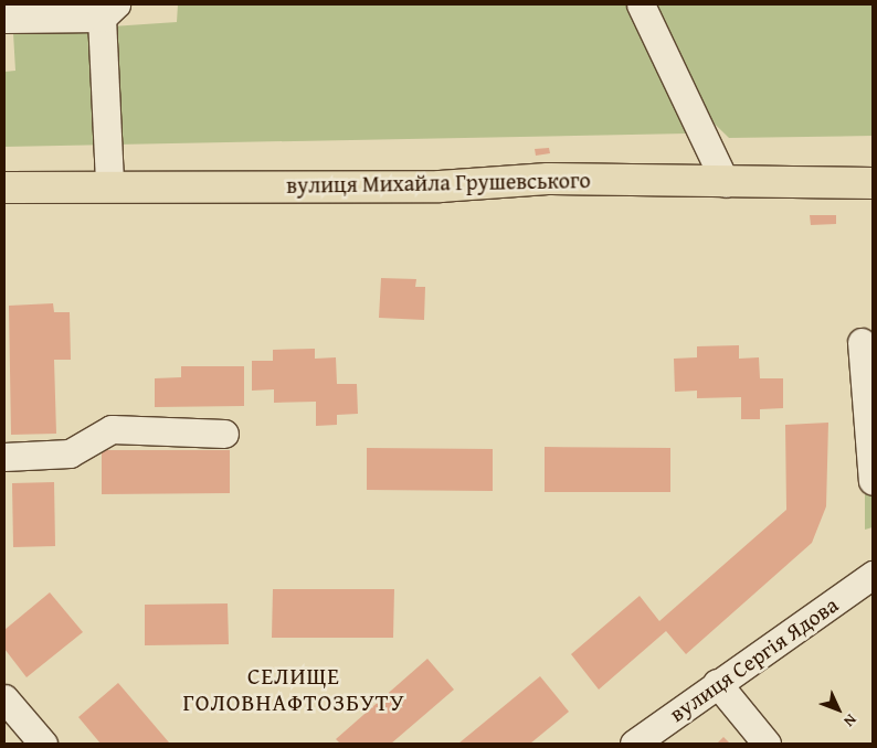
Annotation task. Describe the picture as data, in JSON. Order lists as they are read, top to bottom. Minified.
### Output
{"streets":{"main road":["вулиця Михайла Грушевського"],"street":["вулиця Сергія Ядова"]},"districts":["СЕЛИЩЕ ГОЛОВНАФТОЗБУТУ"],"north":"bottom right"}
